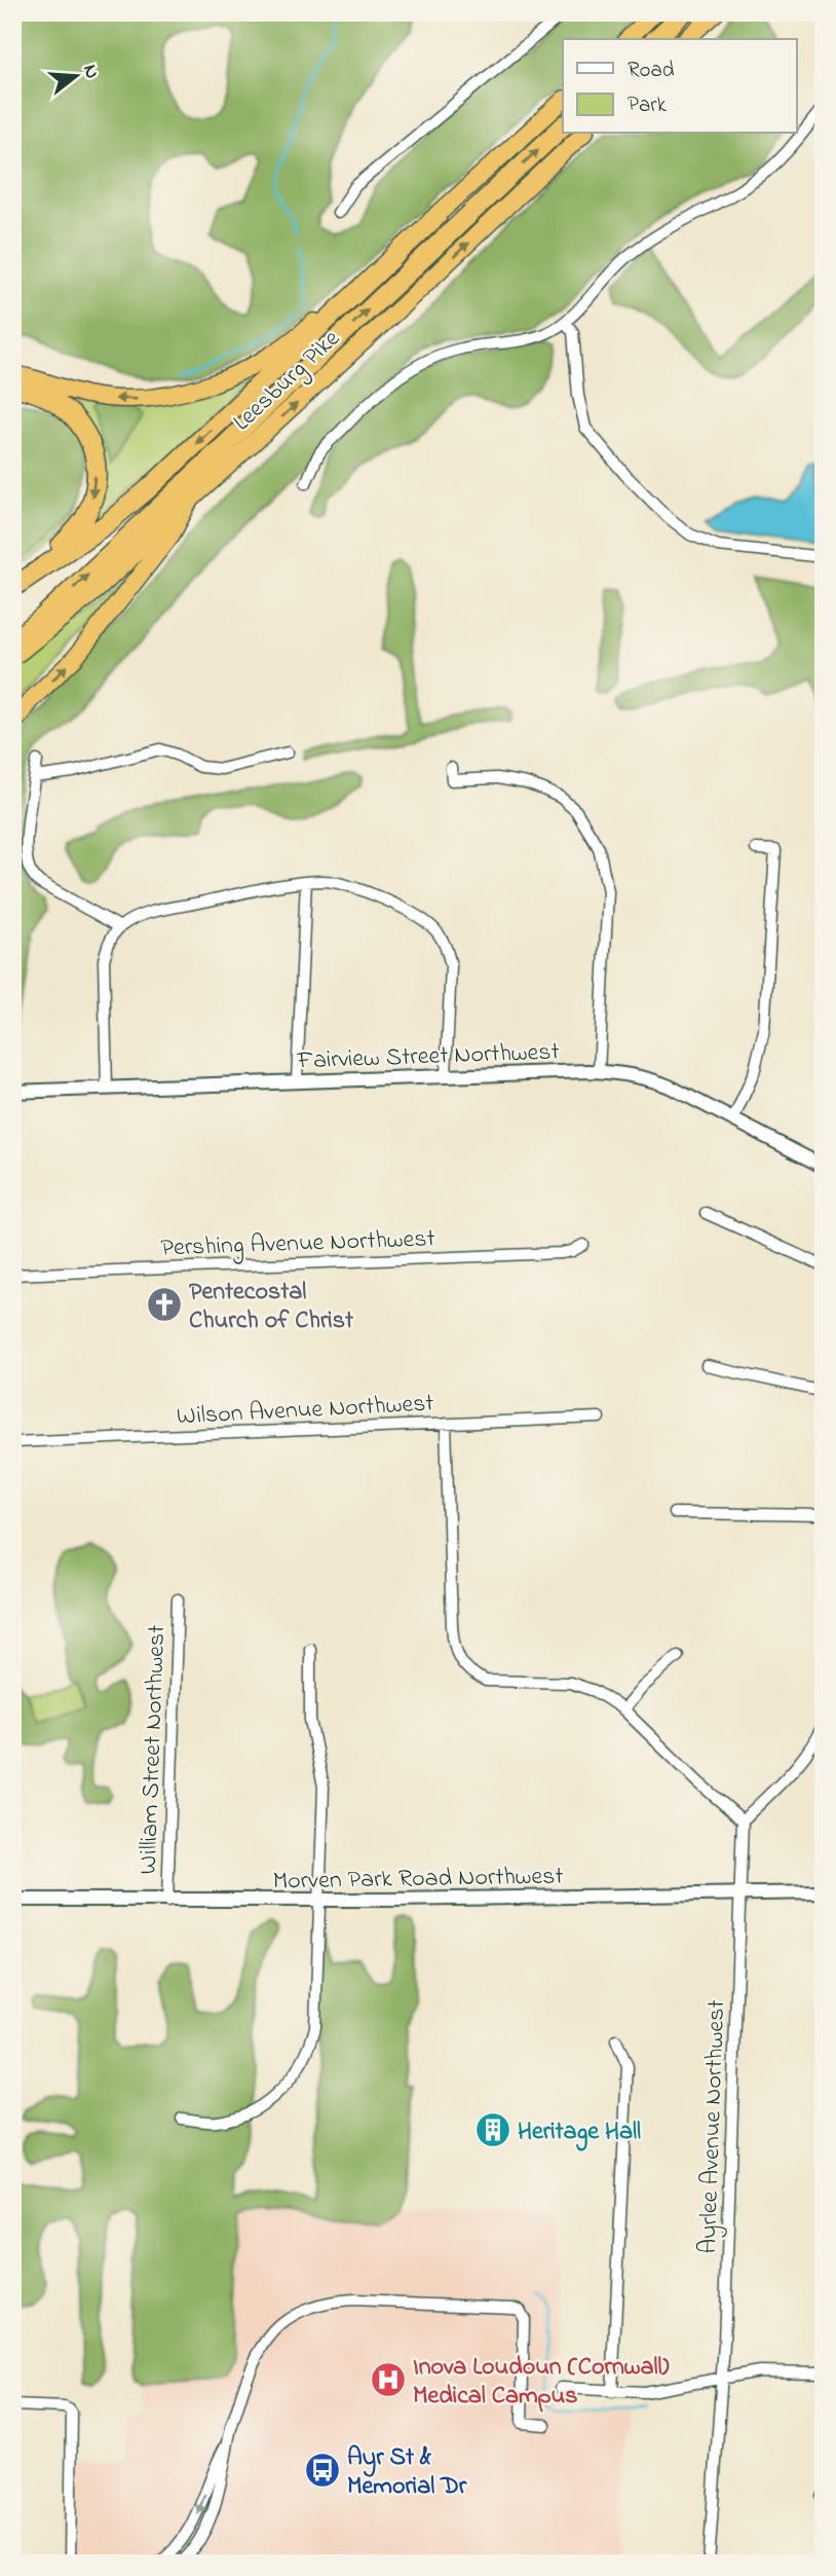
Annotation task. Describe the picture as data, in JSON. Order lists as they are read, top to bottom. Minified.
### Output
{"streets":{"highway":["Leesburg Pike"],"street":["Fairview Street Northwest","Pershing Avenue Northwest","Wilson Avenue Northwest","William Street Northwest","Morven Park Road Northwest","Ayrlee Avenue Northwest"]},"crossings":[["William Street Northwest","Morven Park Road Northwest"],["Morven Park Road Northwest","Ayrlee Avenue Northwest"]],"places":{"church":["Pentecostal Church of Christ"],"building":["Heritage Hall"],"hospital":["Inova Loudoun (Cornwall) Medical Campus"],"bus stop":["Ayr St & Memorial Dr"]},"legend":["Road","Park"],"north":"right"}
